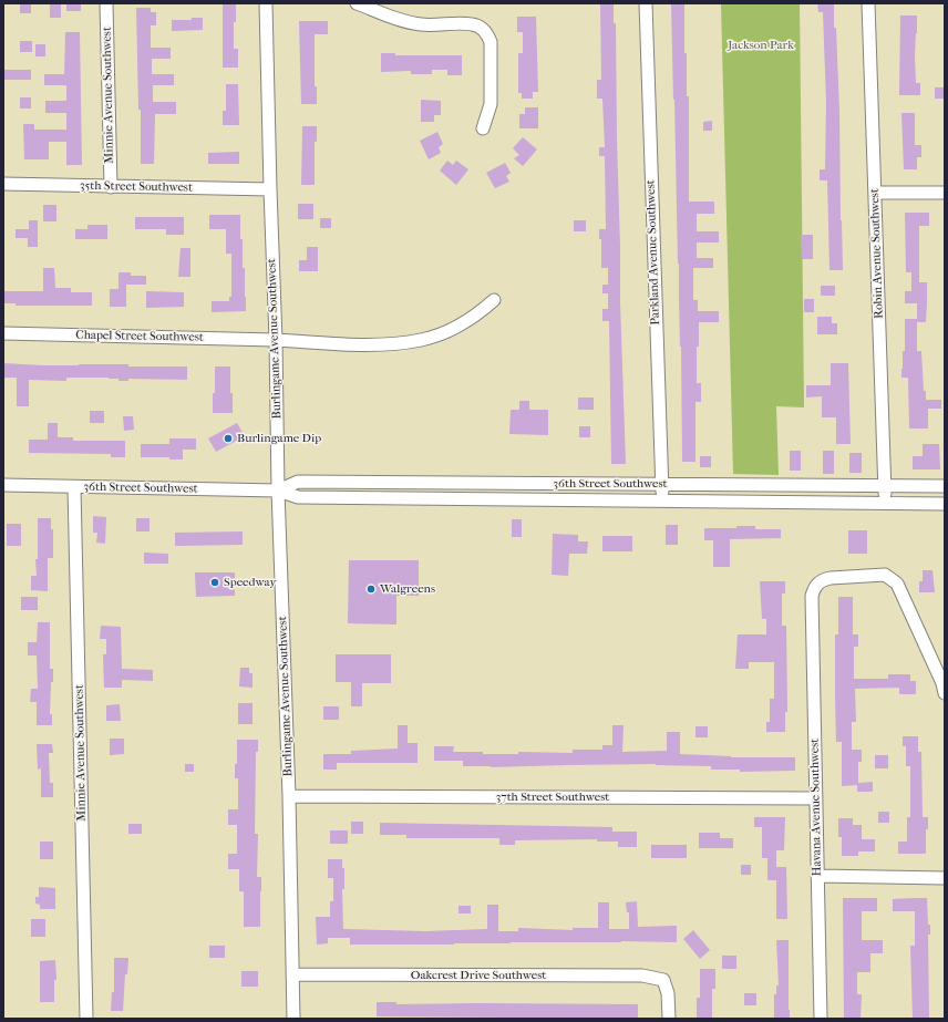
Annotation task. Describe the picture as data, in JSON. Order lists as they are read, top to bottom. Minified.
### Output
{"streets":{"street":["Minnie Avenue Southwest","35th Street Southwest","Parkland Avenue Southwest","Robin Avenue Southwest","Chapel Street Southwest","Burlingame Avenue Southwest","36th Street Southwest","37th Street Southwest","Havana Avenue Southwest","Oakcrest Drive Southwest"]},"crossings":[["Minnie Avenue Southwest","35th Street Southwest"],["Minnie Avenue Southwest","36th Street Southwest"],["35th Street Southwest","Burlingame Avenue Southwest"],["Parkland Avenue Southwest","36th Street Southwest"],["Robin Avenue Southwest","36th Street Southwest"],["Chapel Street Southwest","Burlingame Avenue Southwest"],["Burlingame Avenue Southwest","36th Street Southwest"],["Burlingame Avenue Southwest","37th Street Southwest"],["Burlingame Avenue Southwest","Oakcrest Drive Southwest"],["37th Street Southwest","Havana Avenue Southwest"]],"parks":["Jackson Park"],"places":["Burlingame Dip","Speedway","Walgreens"]}
